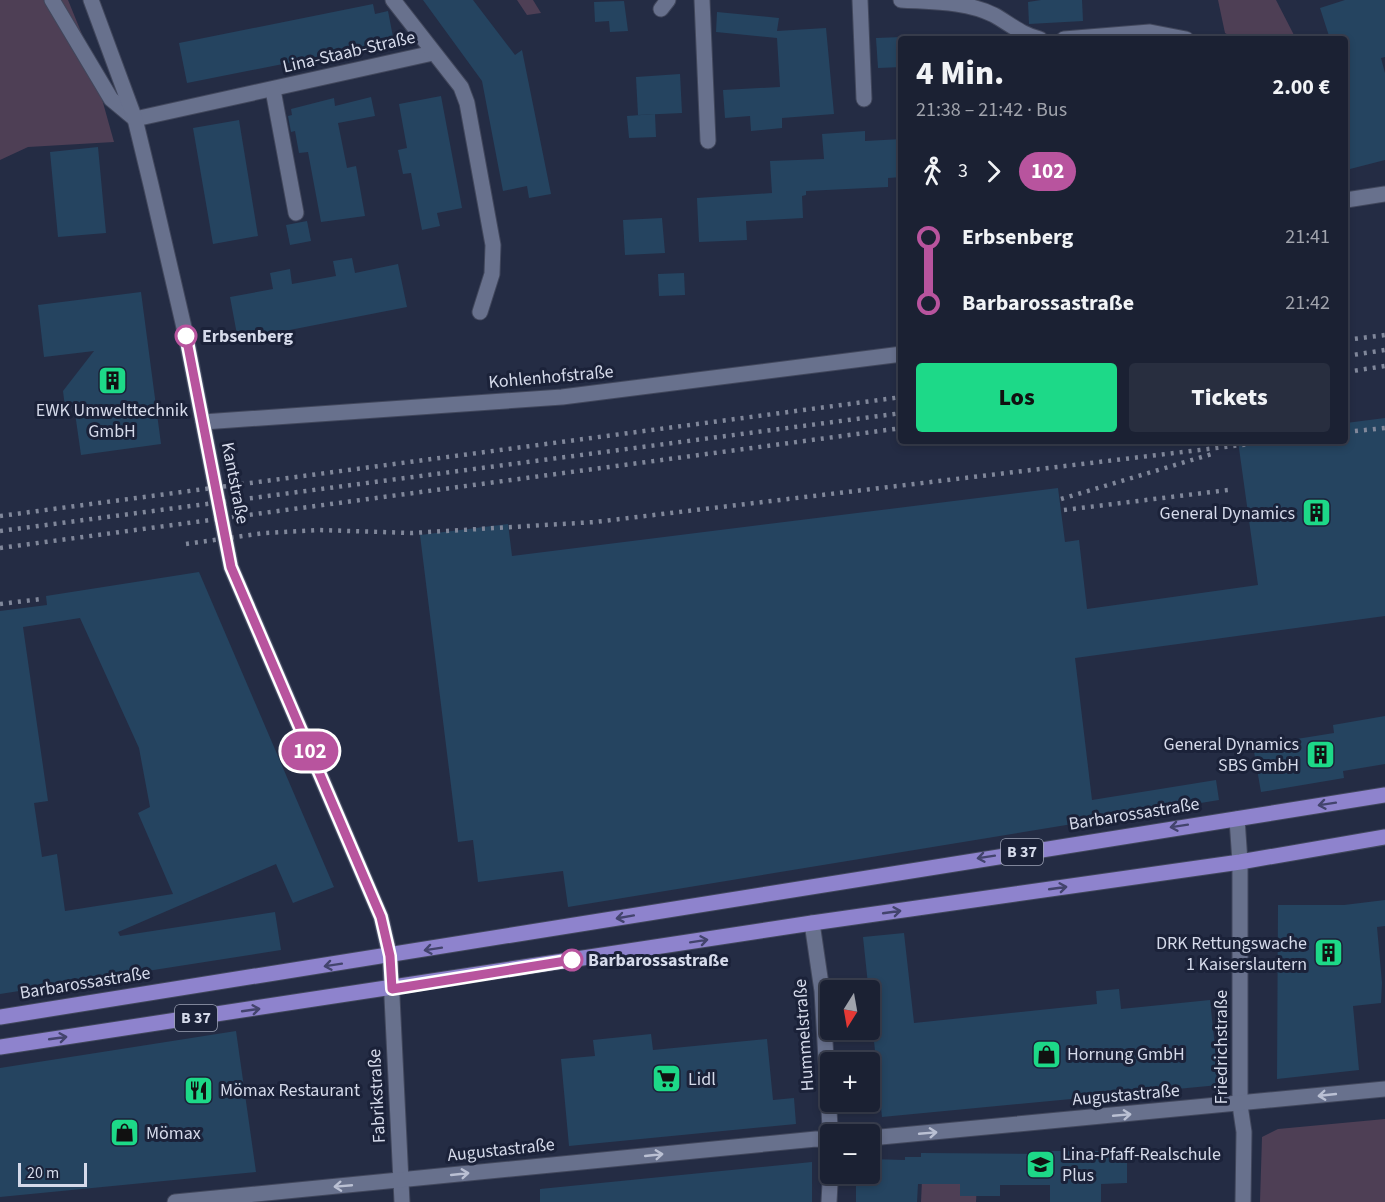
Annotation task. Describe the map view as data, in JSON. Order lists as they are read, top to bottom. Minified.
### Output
{"streets":{"main road":["Barbarossastraße","B 37"],"street":["Lina-Staab-Straße","Kohlenhofstraße","Kantstraße","Hummelstraße","Friedrichstraße","Augustastraße","Fabrikstraße"]},"crossings":[["Lina-Staab-Straße","Kantstraße"],["Kohlenhofstraße","Kantstraße"],["Kantstraße","Barbarossastraße"],["Kantstraße","B 37"],["Kantstraße","Fabrikstraße"],["Barbarossastraße","Friedrichstraße"],["B 37","Hummelstraße"],["B 37","Friedrichstraße"],["B 37","Fabrikstraße"],["Friedrichstraße","Augustastraße"],["Augustastraße","Fabrikstraße"]],"places":{"other":["Erbsenberg","Barbarossastraße"],"building":["EWK Umwelttechnik GmbH","General Dynamics","General Dynamics SBS GmbH","DRK Rettungswache 1 Kaiserslautern"],"shop":["Hornung GmbH","Mömax"],"supermarket":["Lidl"],"restaurant":["Mömax Restaurant"],"school or university":["Lina-Pfaff-Realschule Plus"]},"lines":["bus line 102"],"scale_bar":"20 m","north":"bottom","page":{"on_map":"102","heading":["4 Min.","21:38 – 21:42 · Bus","2.00 €"],"legs":["3","102"],"list":[{"name":"Erbsenberg","value":"21:41"},{"name":"Barbarossastraße","value":"21:42"}],"buttons":["Los","Tickets"],"map_buttons":["+","−"],"scale":"20 m"}}
